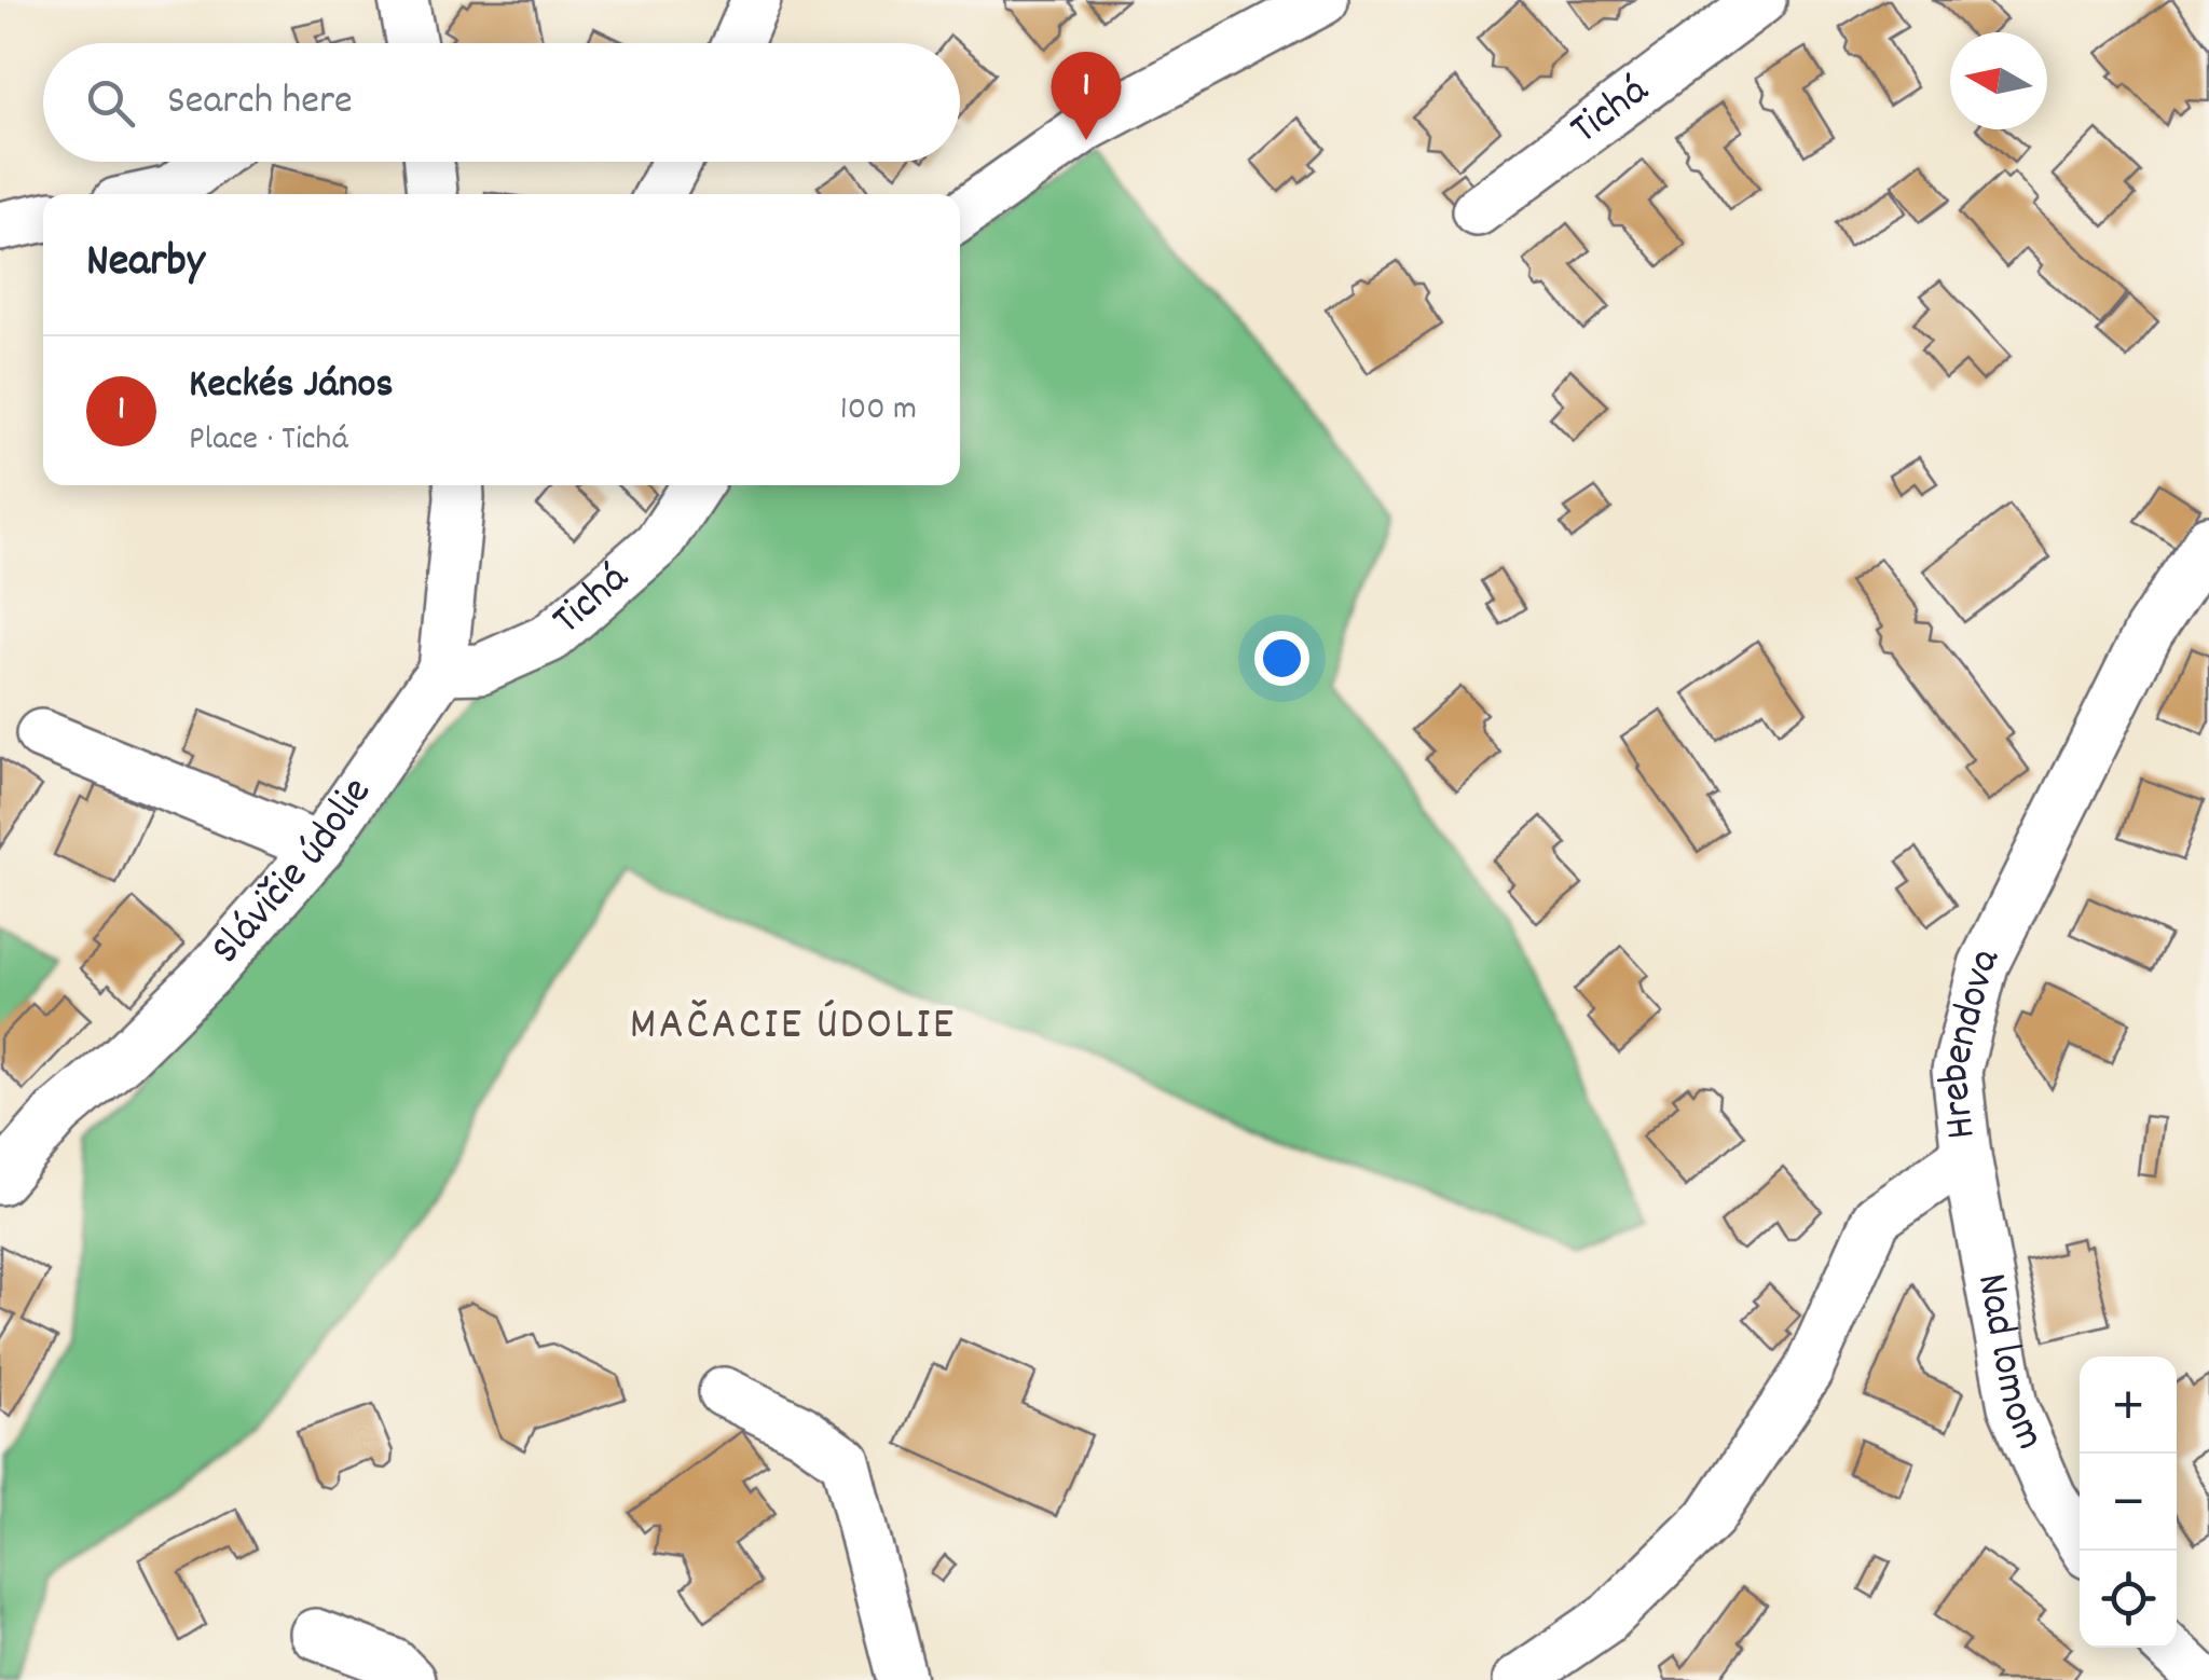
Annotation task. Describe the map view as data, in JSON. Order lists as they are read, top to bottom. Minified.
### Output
{"streets":{"street":["Tichá","Slávičie údolie","Hrebendova","Nad lomom"]},"crossings":[["Tichá","Slávičie údolie"],["Hrebendova","Nad lomom"]],"districts":["MAČACIE ÚDOLIE"],"north":"left","page":{"search":"Search here","pins":"1","heading":"Nearby","list":[{"mark":"1","name":"Keckés János","note":"Place · Tichá","value":"100 m"}],"map_buttons":["+","−"]}}
